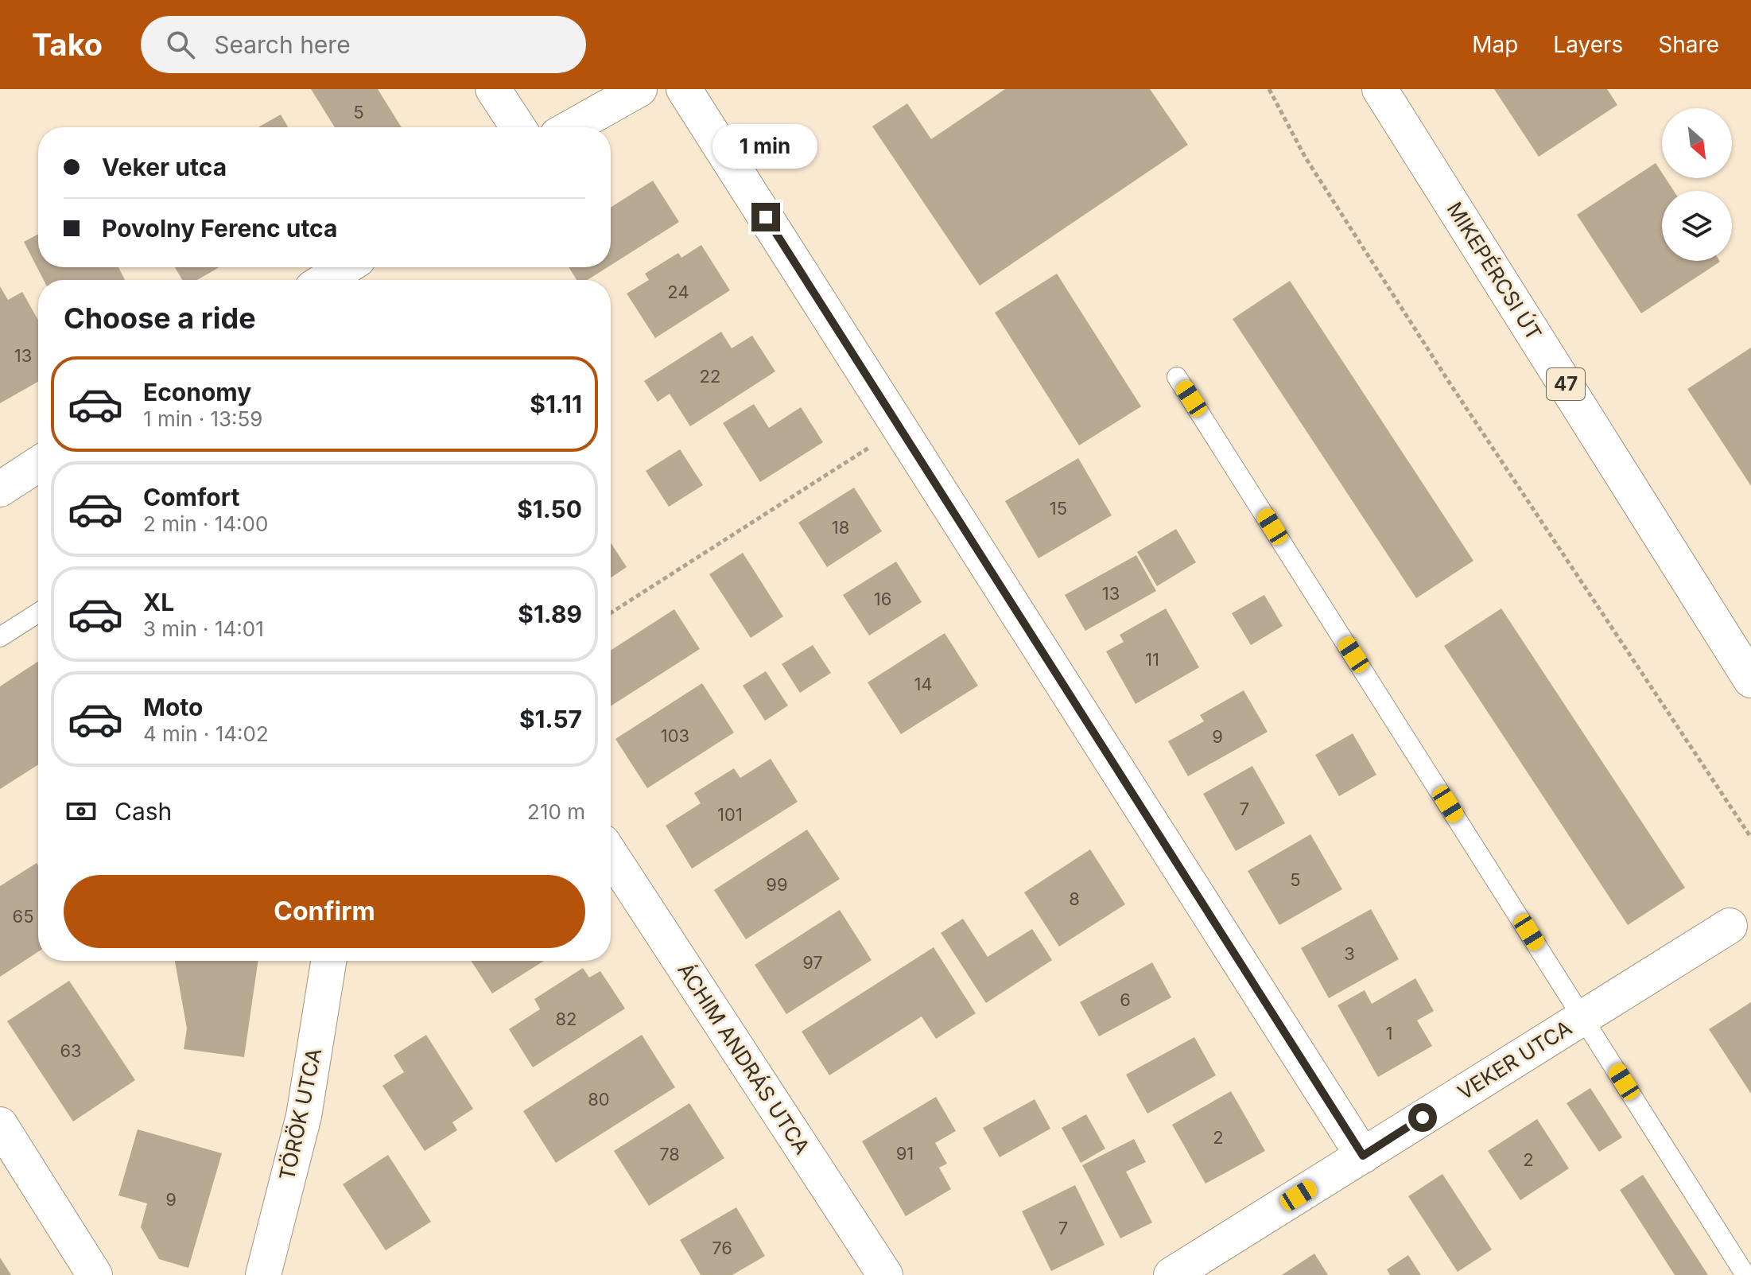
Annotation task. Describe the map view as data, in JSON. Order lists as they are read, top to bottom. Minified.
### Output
{"streets":{"street":["MIKEPÉRCSI ÚT","47","ÁCHIM ANDRÁS UTCA","VEKER UTCA","TÖRÖK UTCA"]},"house_numbers":["5","24","13","22","15","18","13","16","11","14","103","9","7","101","5","99","8","65","3","97","6","82","1","63","80","2","91","78","2","9","7","76"],"north":"bottom right","page":{"header":"Tako","search":"Search here","nav":["Map","Layers","Share"],"bubble":"1 min","banner":["Veker utca","Povolny Ferenc utca"],"heading":"Choose a ride","list":[{"name":"Economy","note":"1 min · 13:59","value":"$1.11"},{"name":"Comfort","note":"2 min · 14:00","value":"$1.50"},{"name":"XL","note":"3 min · 14:01","value":"$1.89"},{"name":"Moto","note":"4 min · 14:02","value":"$1.57"}],"pay":["Cash","210 m"],"buttons":"Confirm"}}
